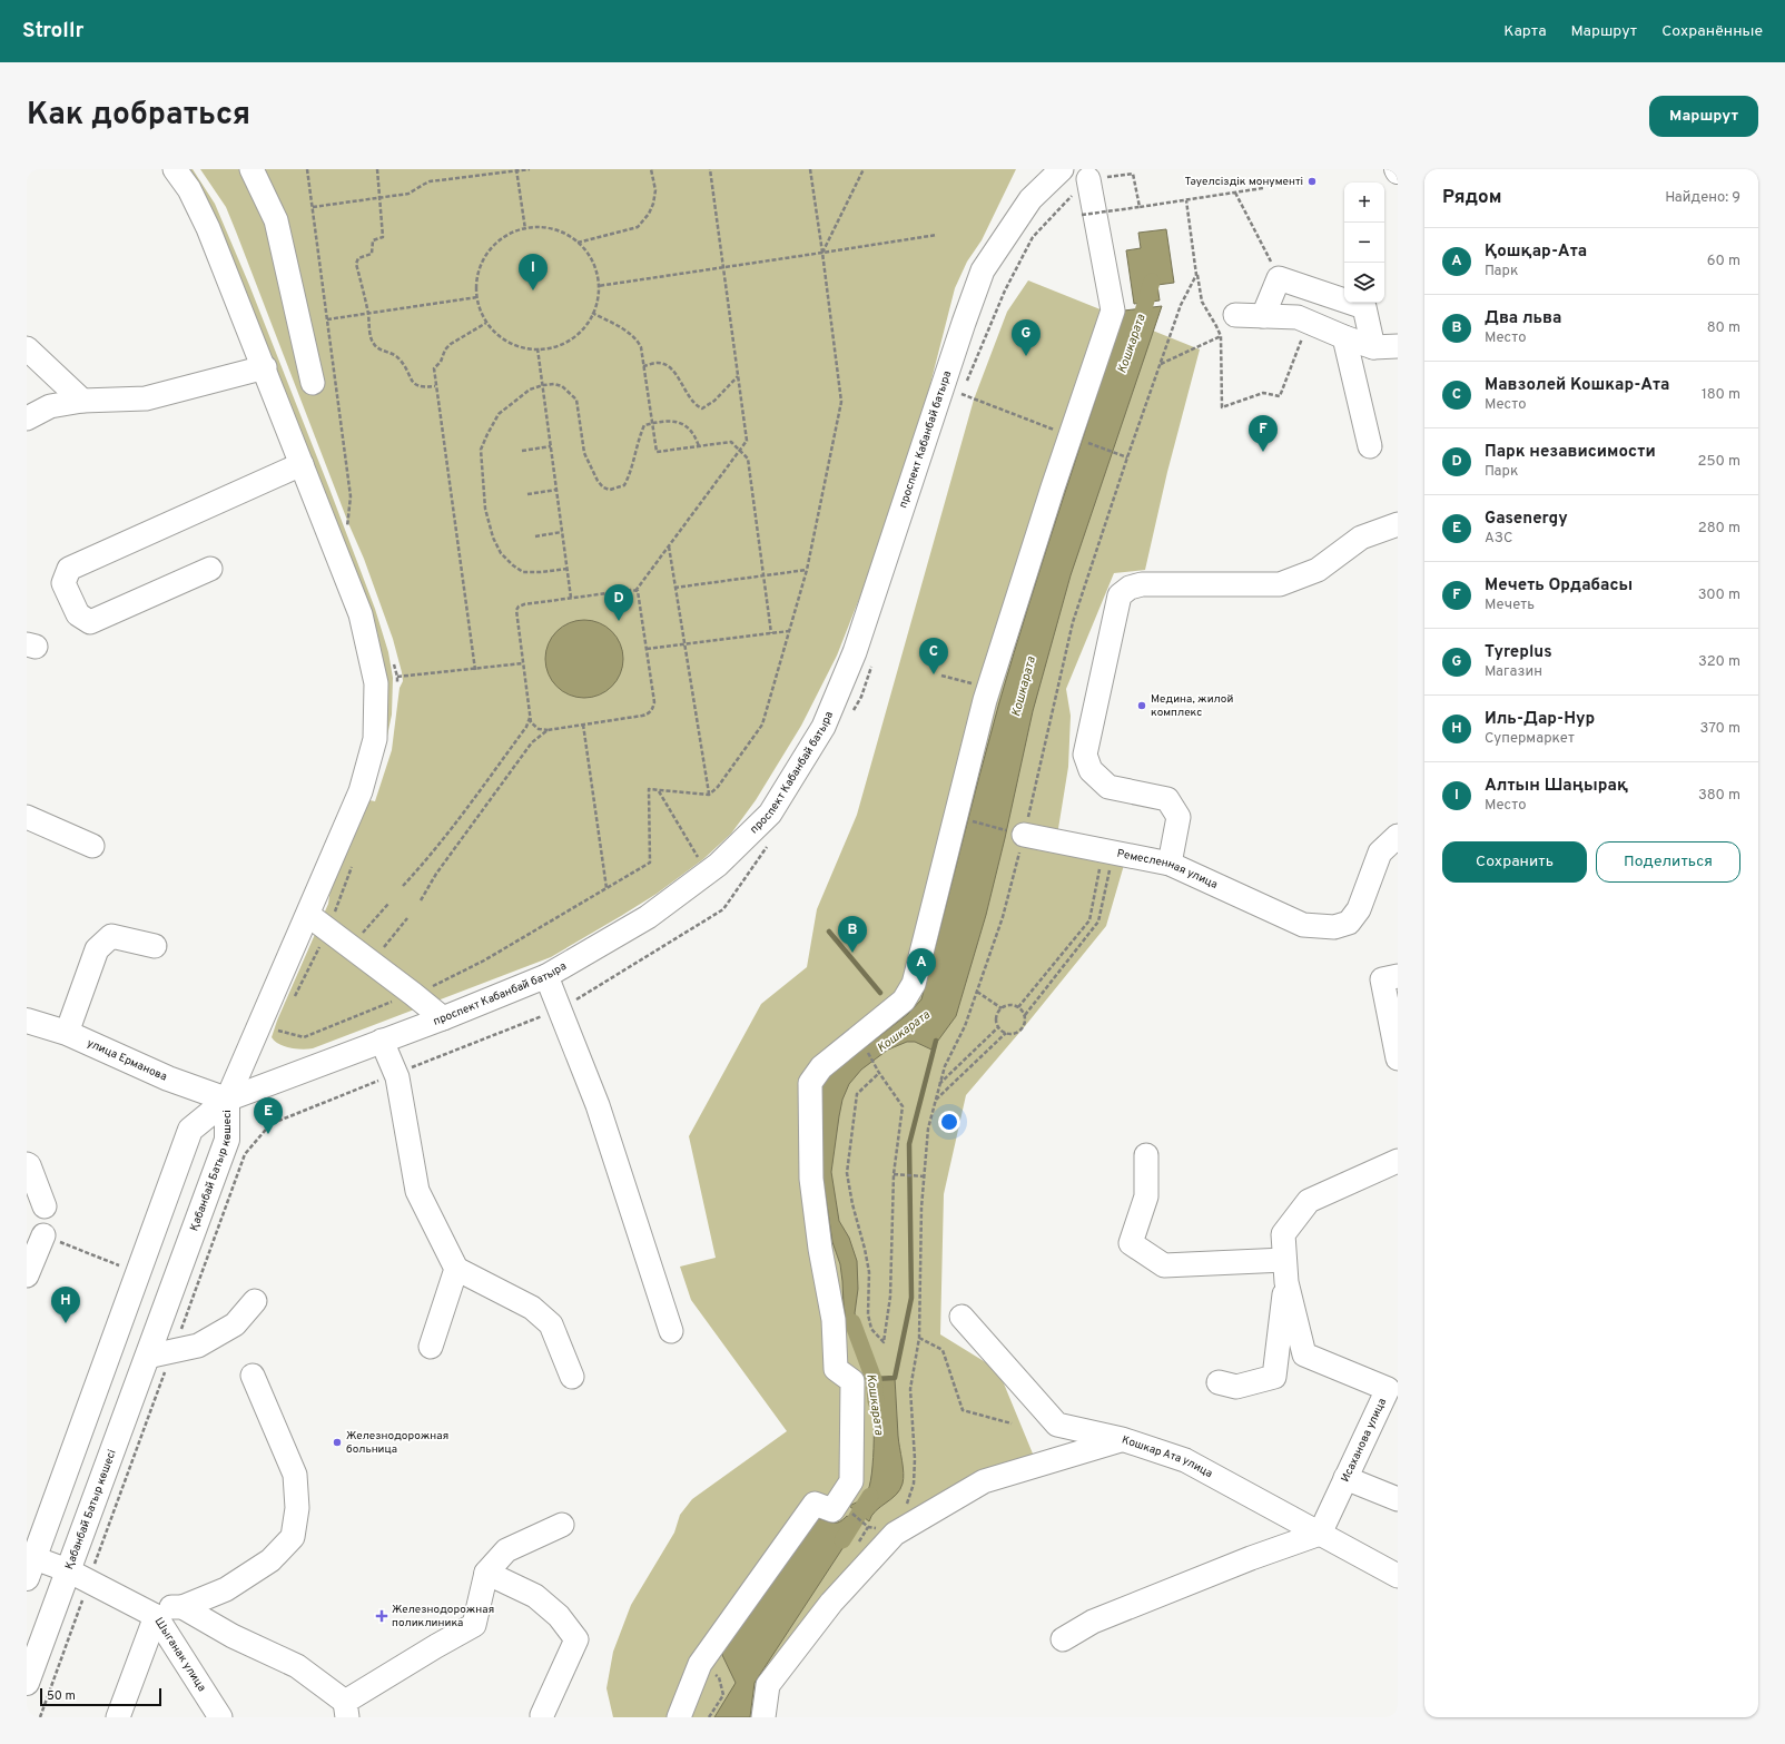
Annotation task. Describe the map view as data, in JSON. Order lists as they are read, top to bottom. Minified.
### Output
{"streets":{"main road":["улица Ерманова","Қабанбай Батыр көшесі"],"street":["проспект Кабанбай батыра","Ремесленная улица","Исаханова улица","Кошкар Ата улица","Шыганак улица"]},"crossings":[["проспект Кабанбай батыра","улица Ерманова"],["проспект Кабанбай батыра","Қабанбай Батыр көшесі"],["улица Ерманова","Қабанбай Батыр көшесі"],["Қабанбай Батыр көшесі","Шыганак улица"],["Исаханова улица","Кошкар Ата улица"]],"water":["Кошкарата"],"places":{"other":["Тәуелсіздік монументі","Медина, жилой комплекс","Железнодорожная больница"],"health":["Железнодорожная поликлиника"]},"scale_bar":"50 m","page":{"header":"Strollr","nav":["Карта","Маршрут","Сохранённые"],"title":"Как добраться","buttons":["Маршрут",["Сохранить","Поделиться"]],"heading":["Рядом","Найдено: 9"],"map_buttons":["+","−"],"list":[{"mark":"A","name":"Қошқар-Ата","note":"Парк","value":"60 m"},{"mark":"B","name":"Два льва","note":"Место","value":"80 m"},{"mark":"C","name":"Мавзолей Кошкар-Ата","note":"Место","value":"180 m"},{"mark":"D","name":"Парк независимости","note":"Парк","value":"250 m"},{"mark":"E","name":"Gasenergy","note":"АЗС","value":"280 m"},{"mark":"F","name":"Мечеть Ордабасы","note":"Мечеть","value":"300 m"},{"mark":"G","name":"Tyreplus","note":"Магазин","value":"320 m"},{"mark":"H","name":"Иль-Дар-Нур","note":"Супермаркет","value":"370 m"},{"mark":"I","name":"Алтын Шаңырақ","note":"Место","value":"380 m"}],"pins":["I","G","F","D","C","B","A","E","H"],"scale":"50 m"}}
